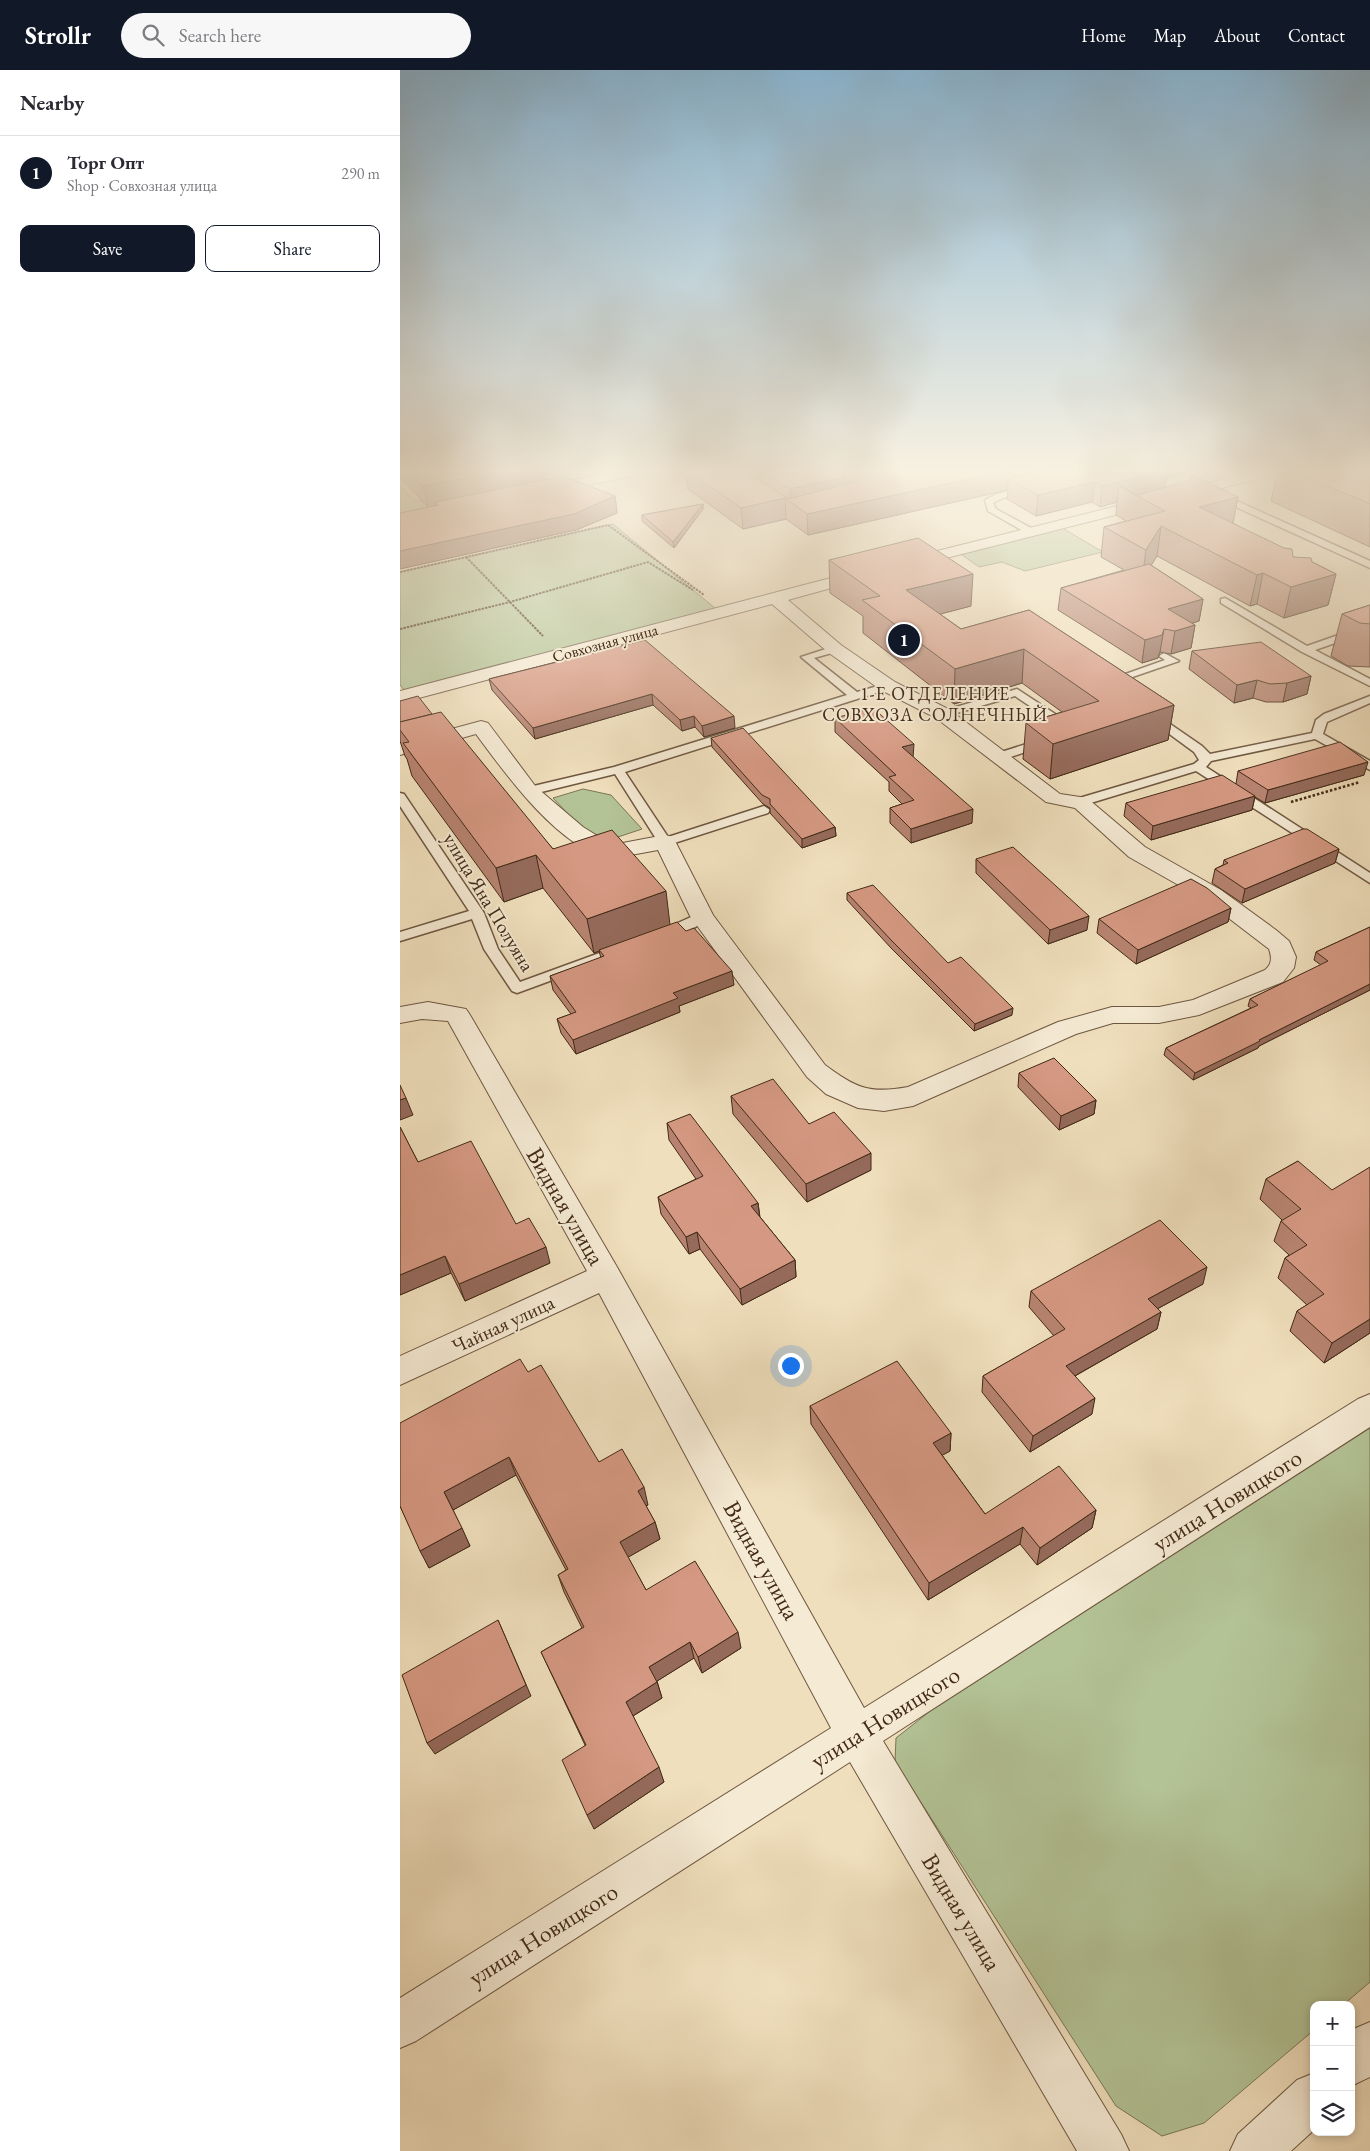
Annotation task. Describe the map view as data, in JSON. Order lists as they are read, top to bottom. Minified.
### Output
{"streets":{"street":["Совхозная улица","Видная улица","Чайная улица","улица Новицкого"],"lane":["улица Яна Полуяна"]},"crossings":[["Видная улица","Чайная улица"],["Видная улица","улица Новицкого"]],"districts":["1-Е ОТДЕЛЕНИЕ СОВХОЗА СОЛНЕЧНЫЙ"],"page":{"header":"Strollr","search":"Search here","nav":["Home","Map","About","Contact"],"heading":"Nearby","list":[{"mark":"1","name":"Торг Опт","note":"Shop · Совхозная улица","value":"290 m"}],"buttons":["Save","Share"],"pins":"1","map_buttons":["+","−"]}}
